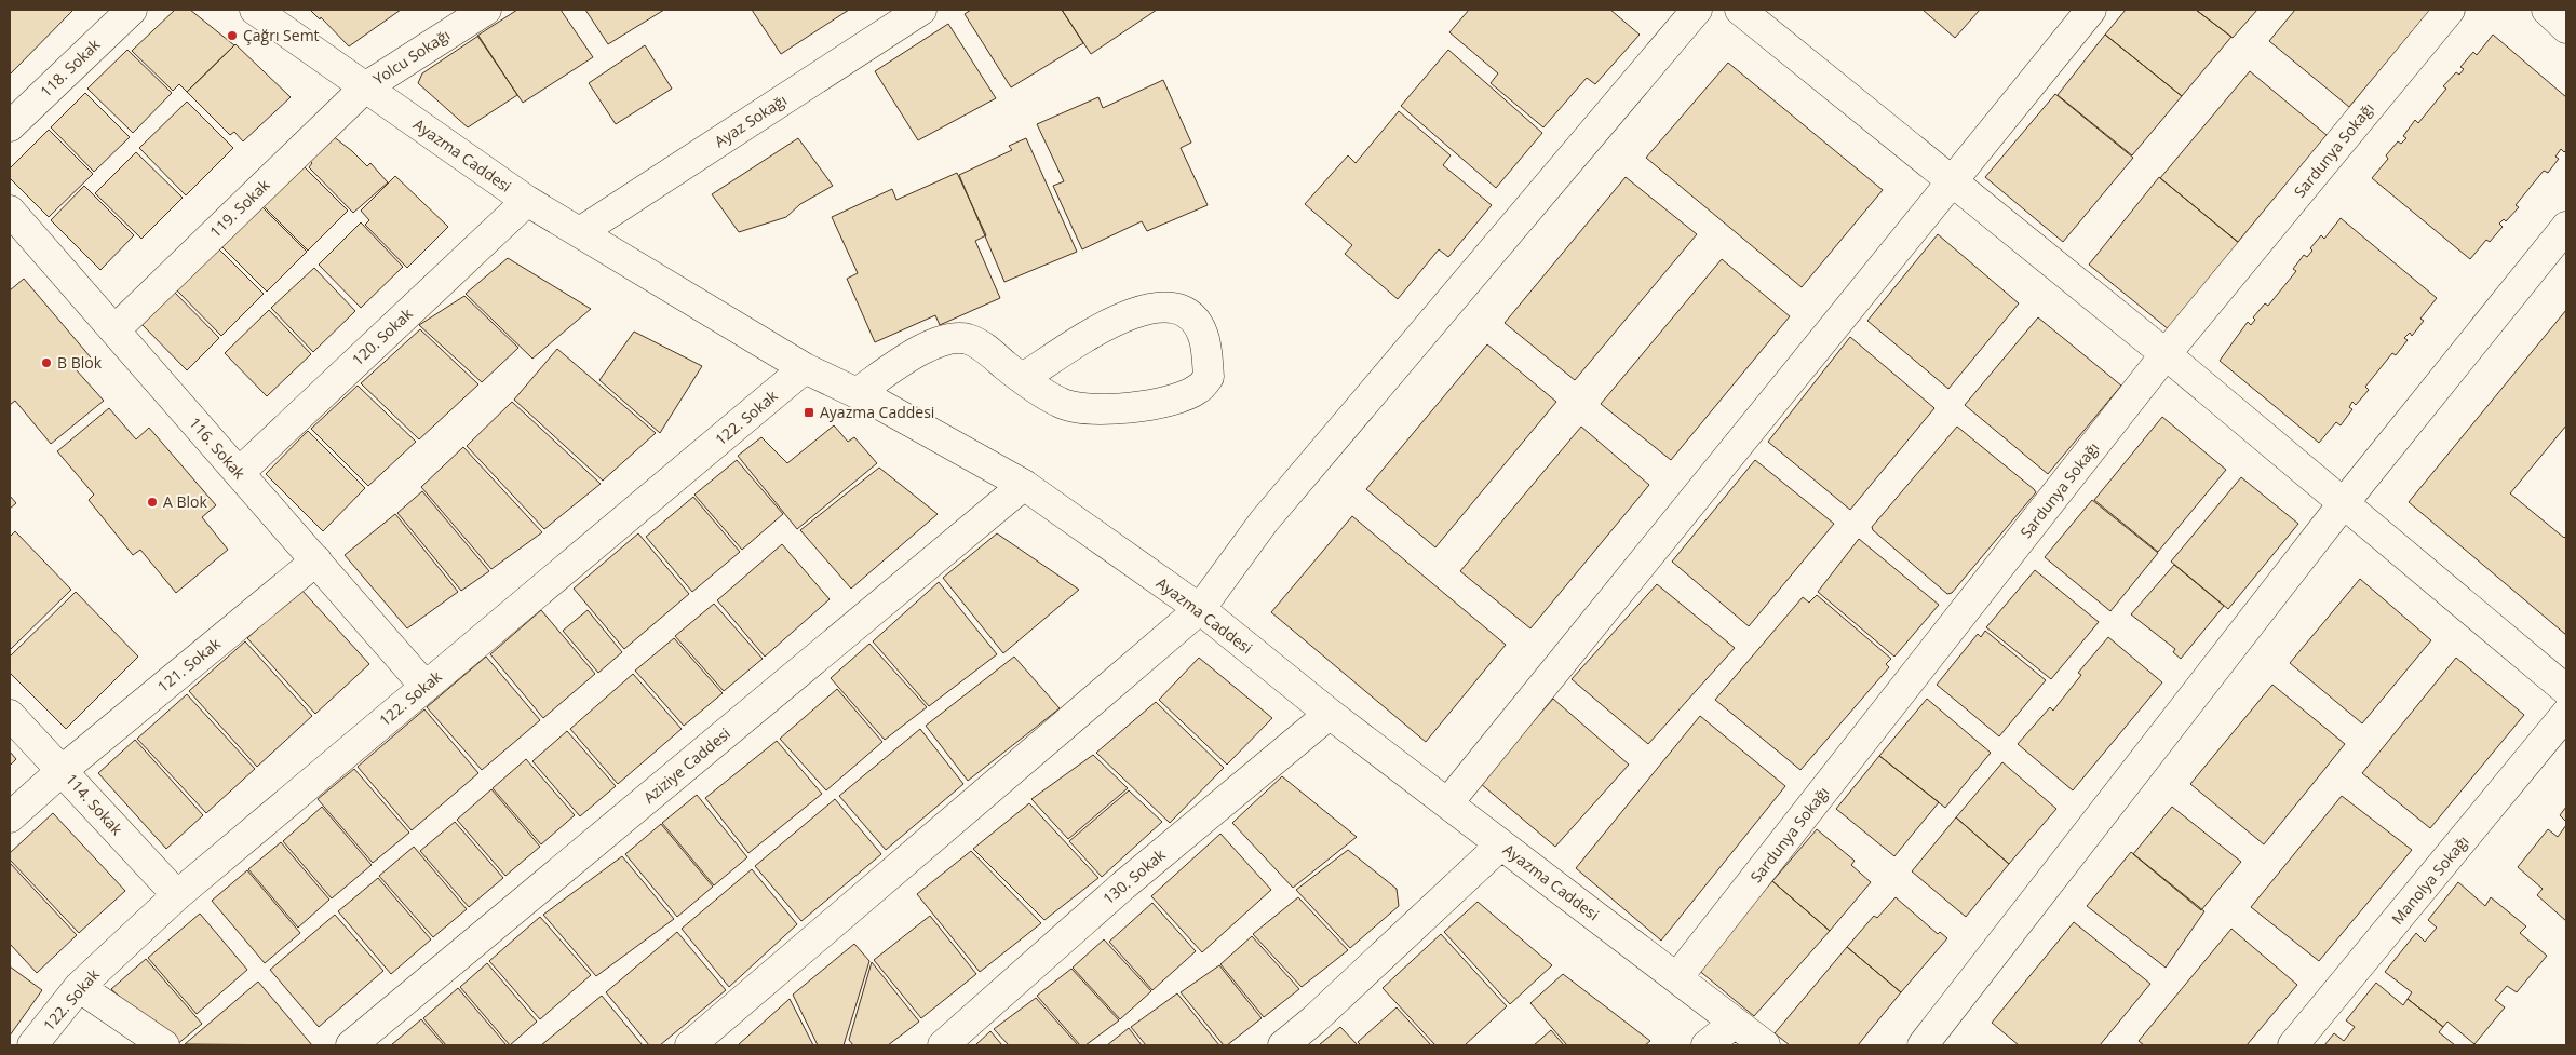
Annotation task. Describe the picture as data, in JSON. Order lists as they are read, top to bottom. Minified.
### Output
{"streets":{"street":["Yolcu Sokağı","118. Sokak","Ayaz Sokağı","Sardunya Sokağı","Ayazma Caddesi","119. Sokak","120. Sokak","122. Sokak","116. Sokak","121. Sokak","Aziziye Caddesi","114. Sokak","130. Sokak","Manolya Sokağı"]},"crossings":[["Yolcu Sokağı","Ayazma Caddesi"],["Yolcu Sokağı","119. Sokak"],["Ayaz Sokağı","Ayazma Caddesi"],["Sardunya Sokağı","Ayazma Caddesi"],["Ayazma Caddesi","119. Sokak"],["Ayazma Caddesi","120. Sokak"],["Ayazma Caddesi","122. Sokak"],["Ayazma Caddesi","Aziziye Caddesi"],["Ayazma Caddesi","130. Sokak"],["119. Sokak","116. Sokak"],["120. Sokak","116. Sokak"],["122. Sokak","116. Sokak"],["122. Sokak","114. Sokak"],["116. Sokak","121. Sokak"],["121. Sokak","114. Sokak"]],"places":{"other":["Çağrı Semt","B Blok","A Blok"],"transit":["Ayazma Caddesi"]}}
